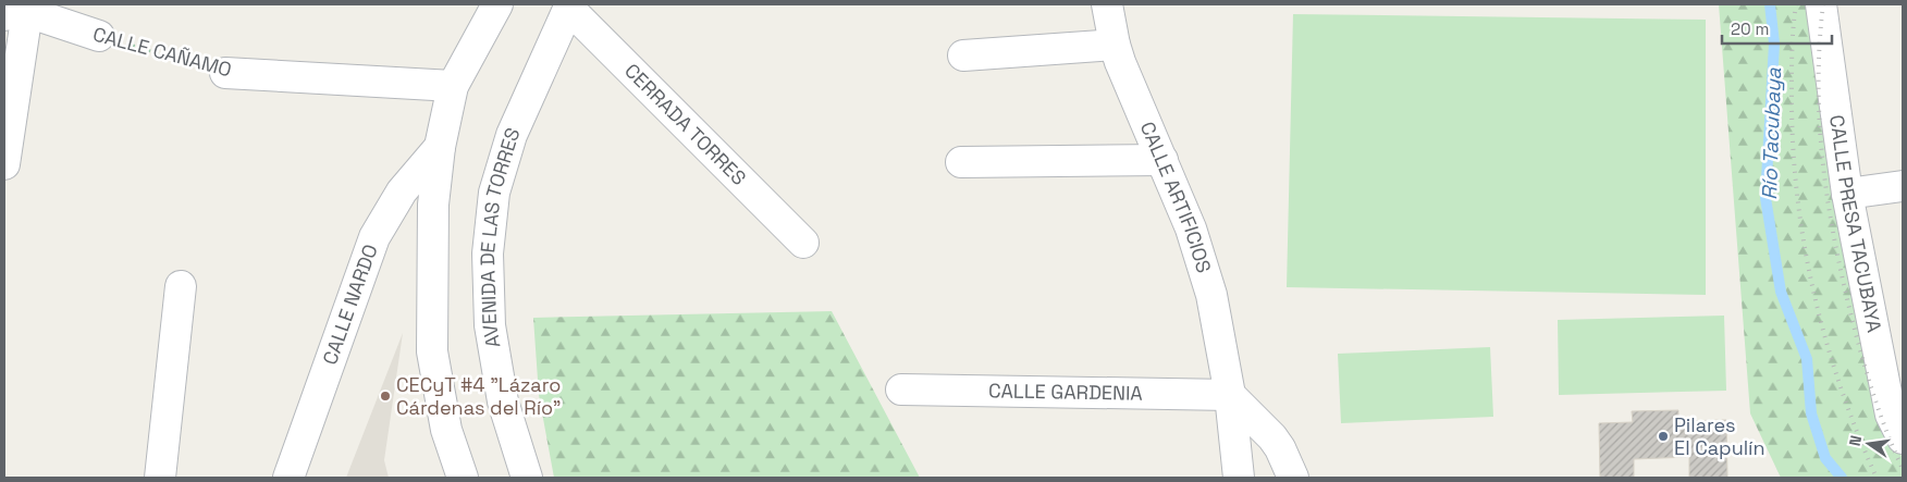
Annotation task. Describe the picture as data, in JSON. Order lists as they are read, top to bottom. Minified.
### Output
{"streets":{"street":["CALLE CAÑAMO","CERRADA TORRES","CALLE ARTIFICIOS","CALLE PRESA TACUBAYA","AVENIDA DE LAS TORRES","CALLE NARDO","CALLE GARDENIA"]},"crossings":[["CERRADA TORRES","AVENIDA DE LAS TORRES"],["CALLE ARTIFICIOS","CALLE GARDENIA"]],"water":["Río Tacubaya"],"places":["CECyT #4 \"Lázaro Cárdenas del Río\"","Pilares El Capulín"],"scale_bar":"20 m","north":"left"}
